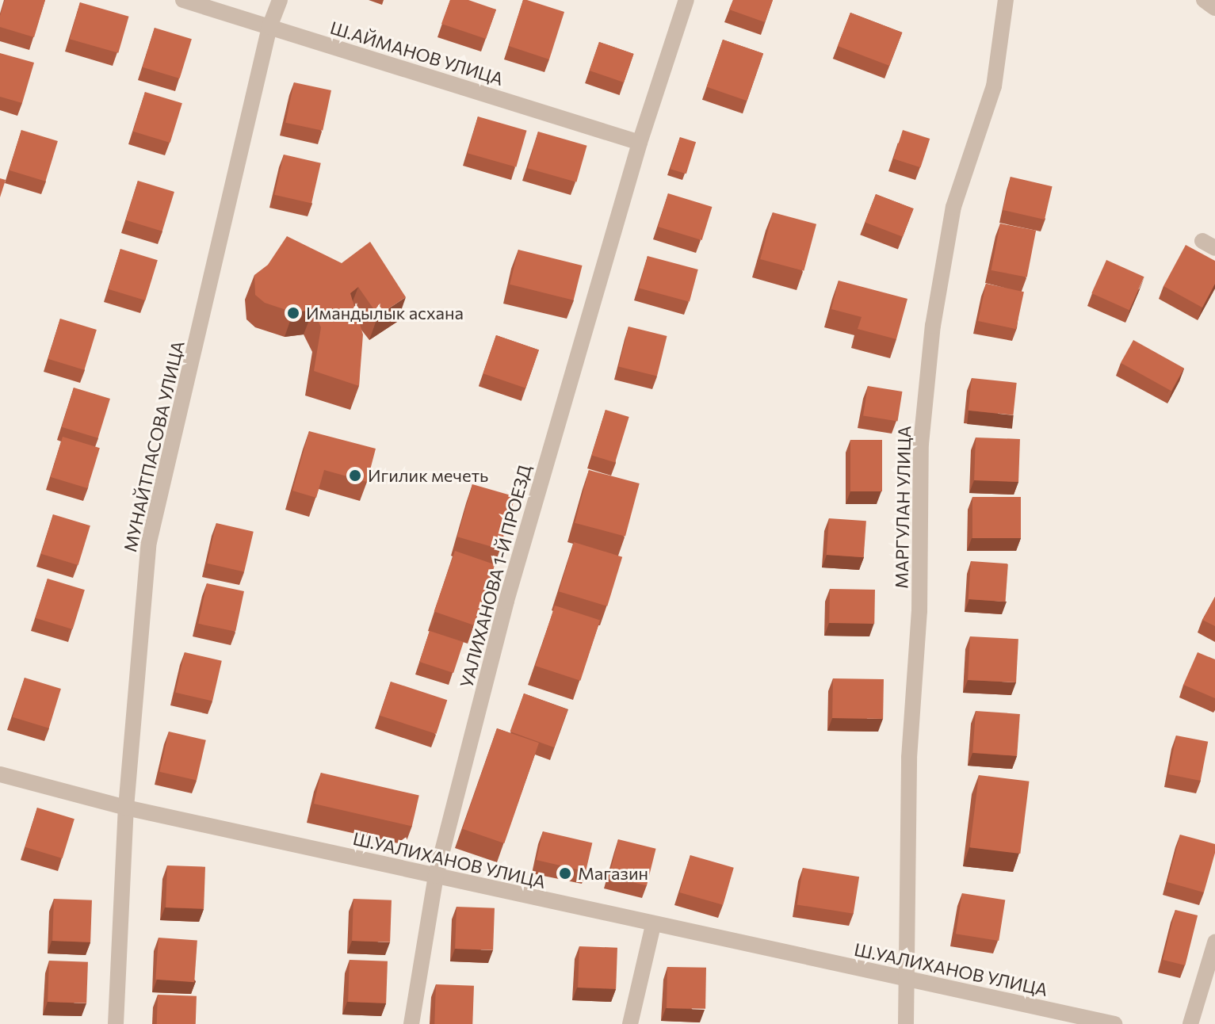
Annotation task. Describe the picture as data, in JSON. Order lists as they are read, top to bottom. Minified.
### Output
{"streets":{"street":["Ш.АЙМАНОВ УЛИЦА","МУНАЙТПАСОВА УЛИЦА","МАРГУЛАН УЛИЦА","УАЛИХАНОВА 1-Й ПРОЕЗД","Ш.УАЛИХАНОВ УЛИЦА"]},"crossings":[["Ш.АЙМАНОВ УЛИЦА","МУНАЙТПАСОВА УЛИЦА"],["Ш.АЙМАНОВ УЛИЦА","УАЛИХАНОВА 1-Й ПРОЕЗД"],["МУНАЙТПАСОВА УЛИЦА","Ш.УАЛИХАНОВ УЛИЦА"],["МАРГУЛАН УЛИЦА","Ш.УАЛИХАНОВ УЛИЦА"],["УАЛИХАНОВА 1-Й ПРОЕЗД","Ш.УАЛИХАНОВ УЛИЦА"]],"places":["Имандылык асхана","Игилик мечеть","Магазин"]}
